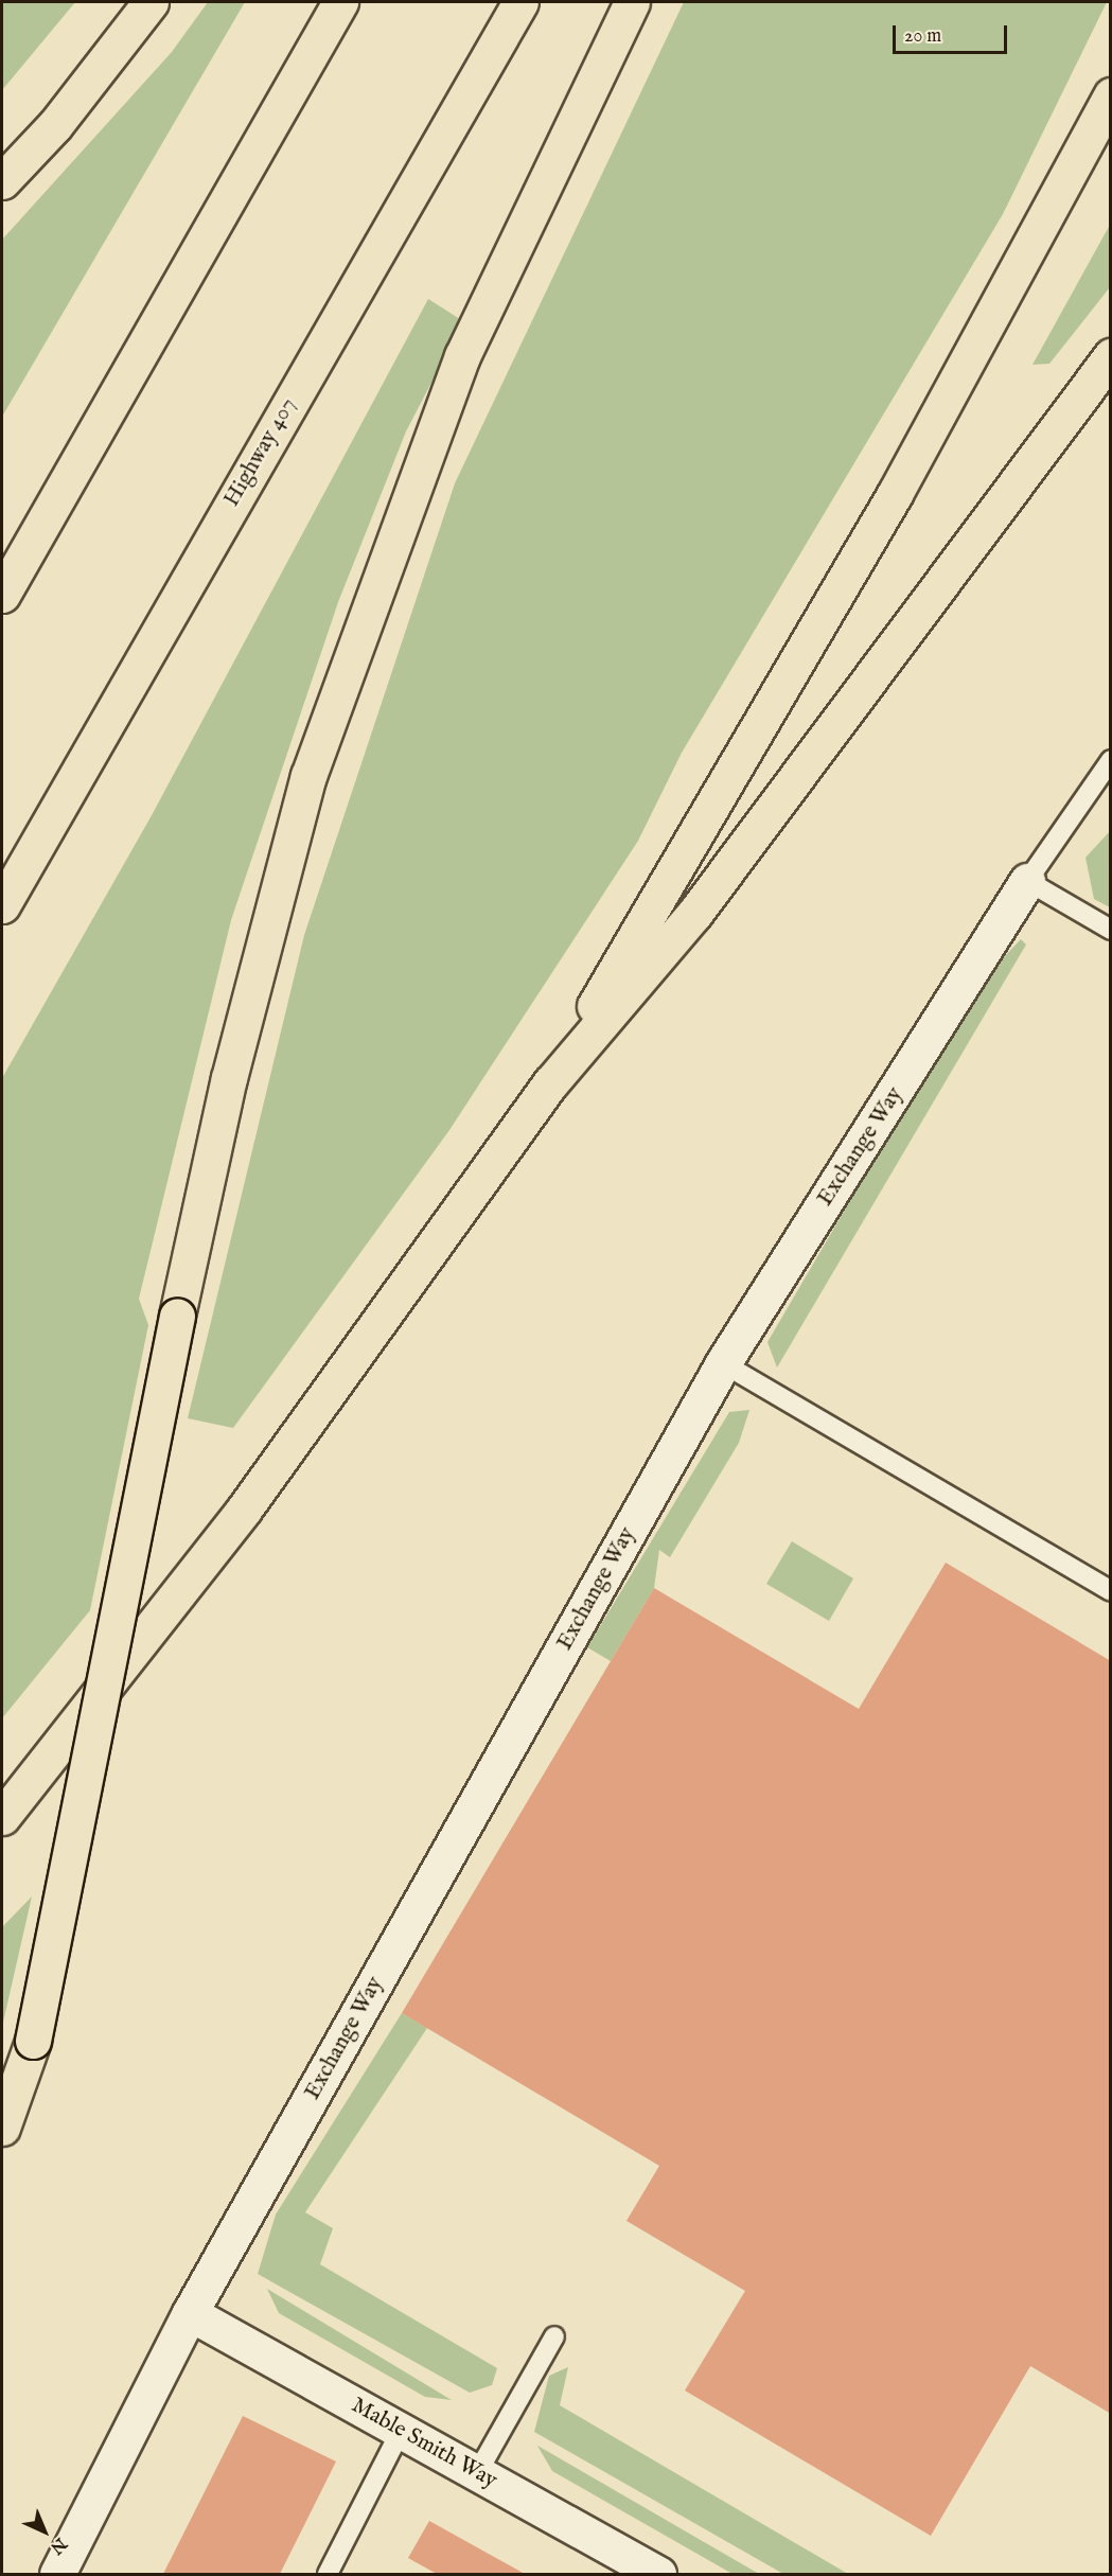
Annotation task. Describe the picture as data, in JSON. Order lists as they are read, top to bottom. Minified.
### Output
{"streets":{"highway":["Highway 407"],"street":["Exchange Way","Mable Smith Way"]},"crossings":[["Exchange Way","Mable Smith Way"]],"scale_bar":"20 m","north":"bottom right"}
